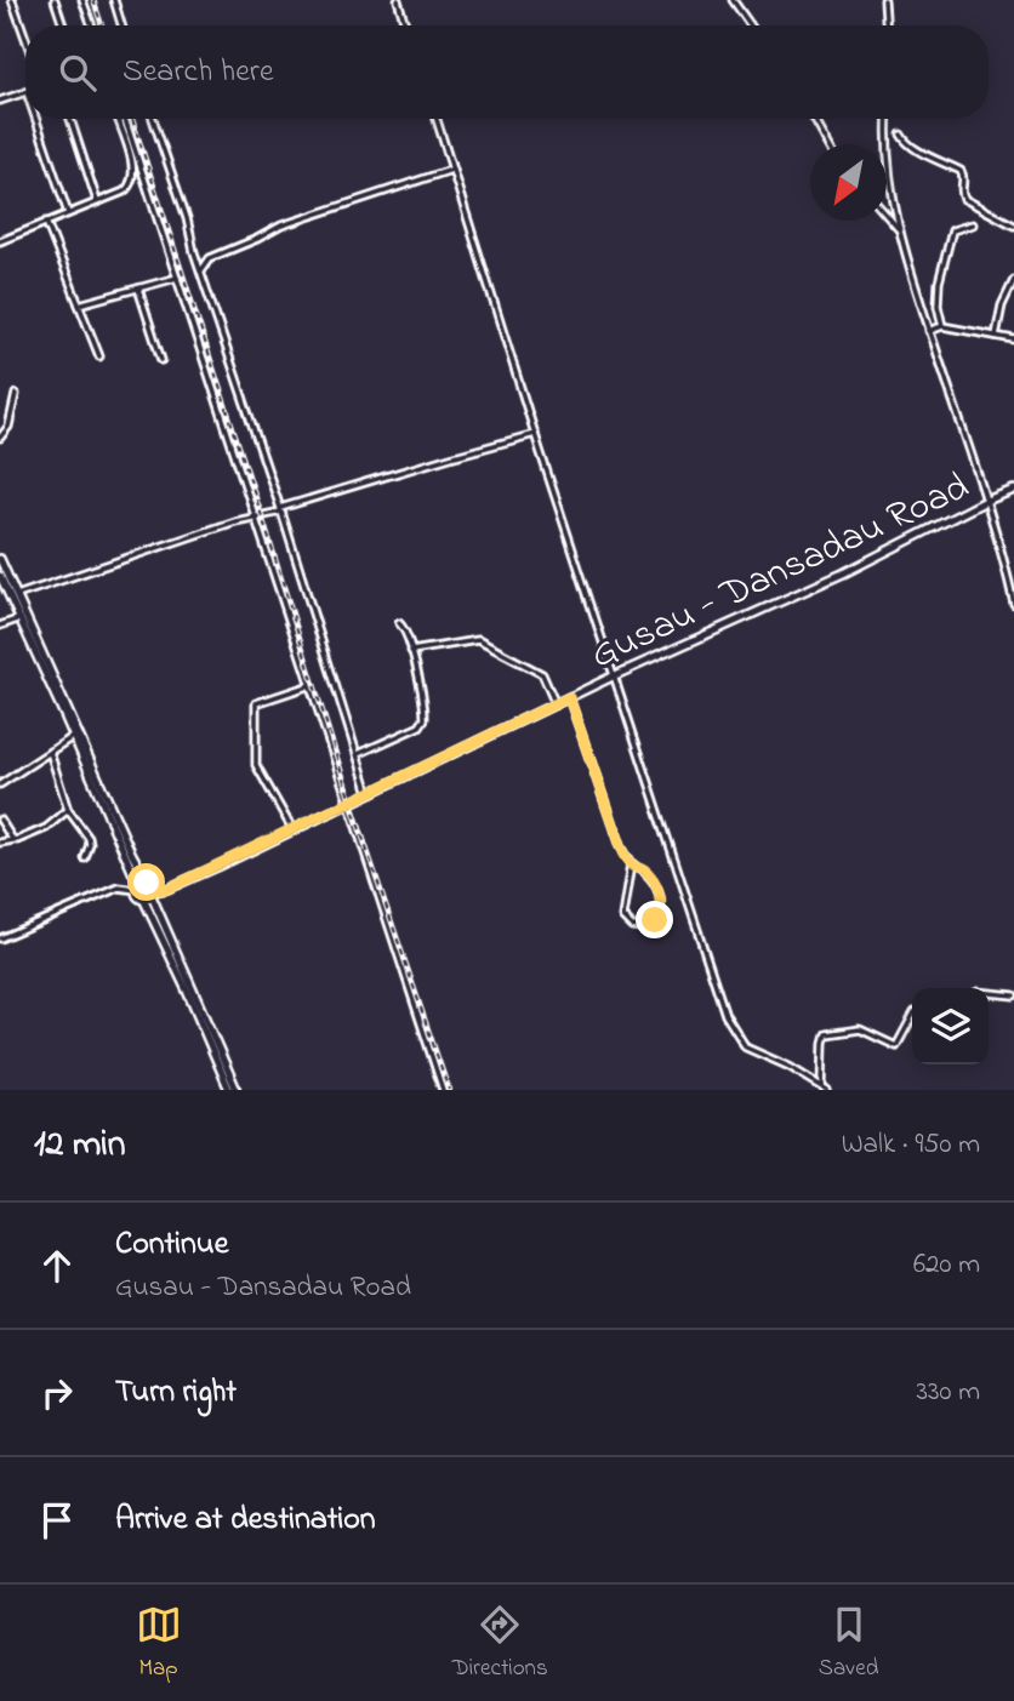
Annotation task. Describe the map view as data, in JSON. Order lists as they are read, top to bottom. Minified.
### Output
{"streets":{"main road":["Gusau - Dansadau Road"]},"north":"bottom left","page":{"search":"Search here","heading":["12 min","Walk · 950 m"],"list":[["Continue","Gusau - Dansadau Road","620 m"],["Turn right","330 m"],"Arrive at destination"],"nav":["Map","Directions","Saved"]}}
